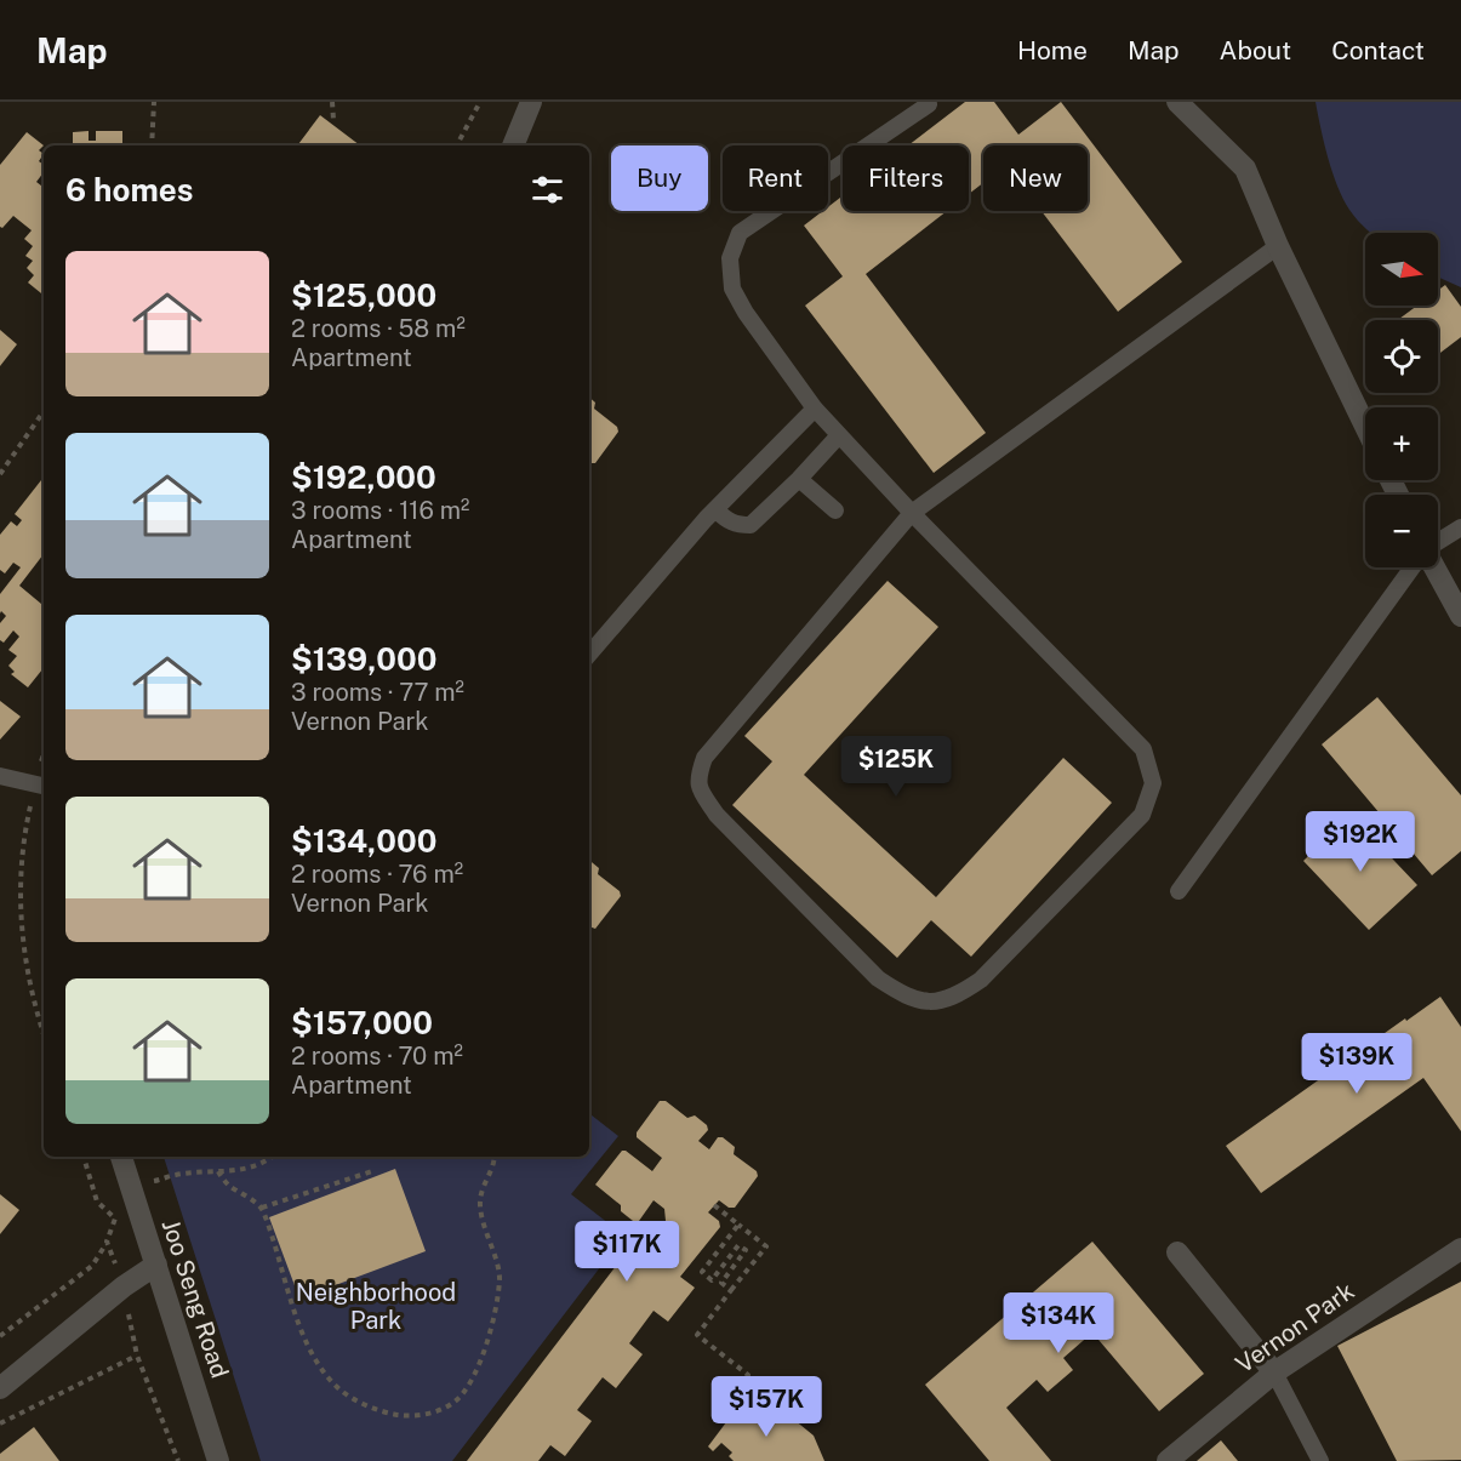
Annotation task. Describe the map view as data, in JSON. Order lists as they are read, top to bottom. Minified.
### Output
{"streets":{"street":["Joo Seng Road","Vernon Park"]},"parks":["Neighborhood Park"],"north":"right","page":{"header":"Map","nav":["Home","Map","About","Contact"],"chip":["Buy","Rent","Filters","New"],"heading":"6 homes","map_buttons":["+","−"],"list":[{"name":"$125,000","note":"2 rooms · 58 m² · Apartment"},{"name":"$192,000","note":"3 rooms · 116 m² · Apartment"},{"name":"$139,000","note":"3 rooms · 77 m² · Vernon Park"},{"name":"$134,000","note":"2 rooms · 76 m² · Vernon Park"},{"name":"$157,000","note":"2 rooms · 70 m² · Apartment"}],"price":["$125K","$192K","$139K","$117K","$134K","$157K"]}}
